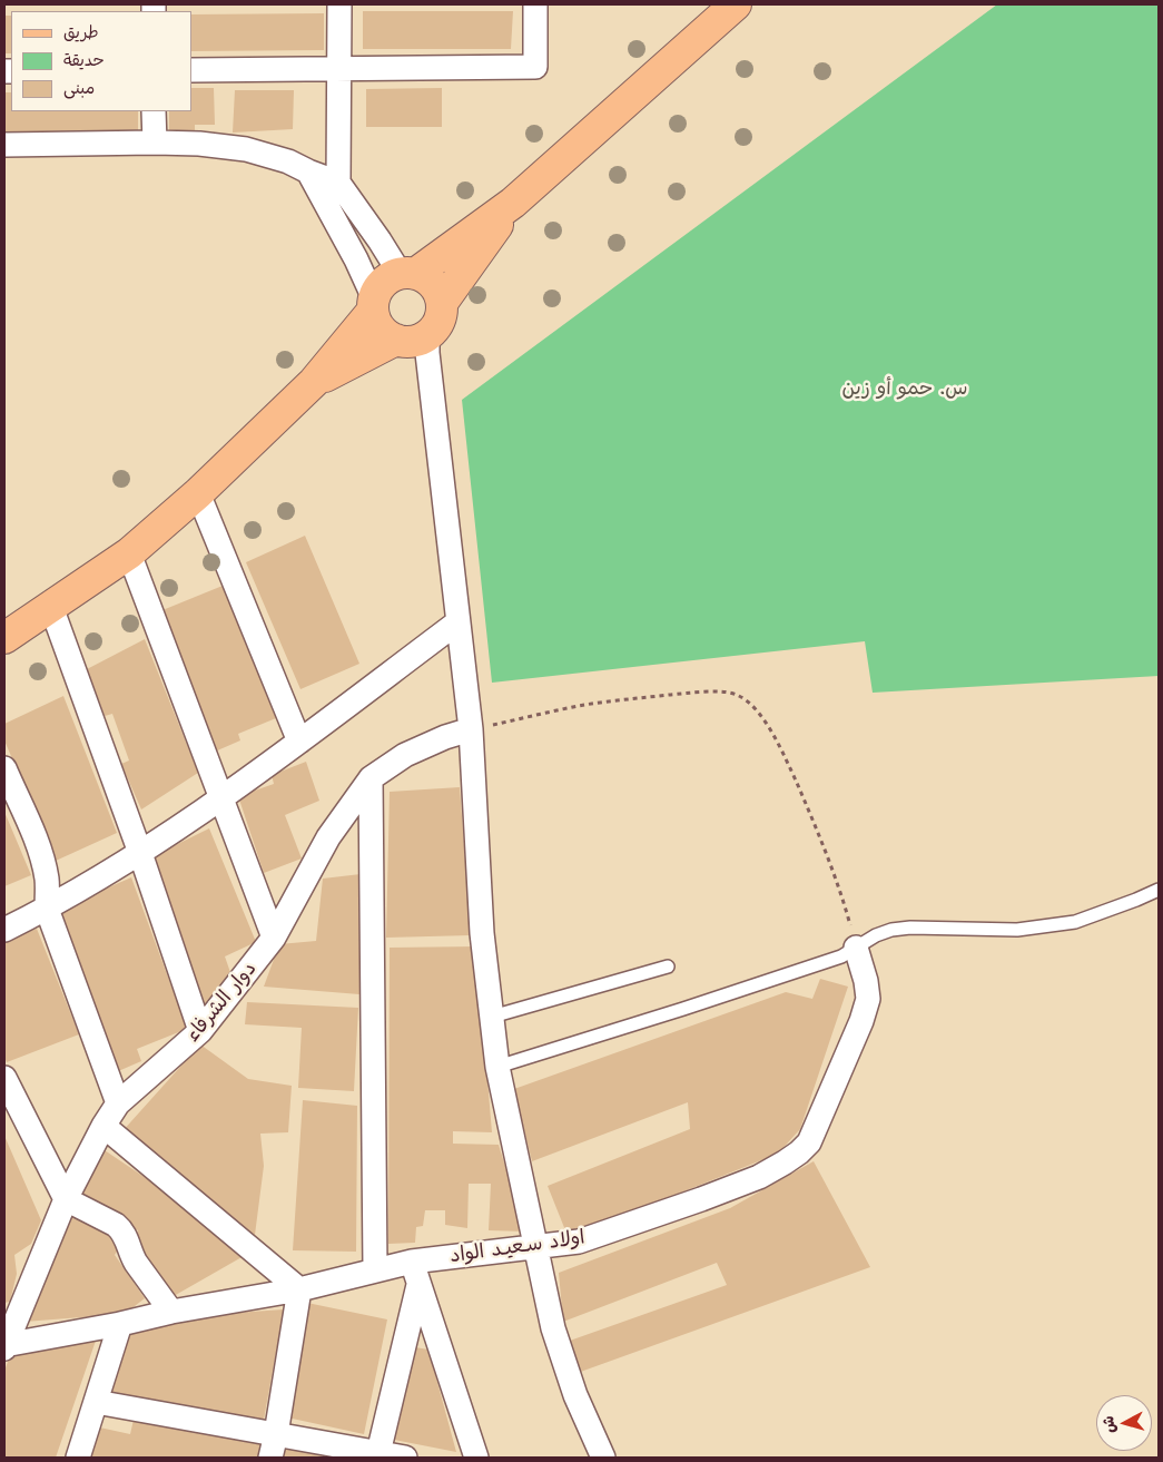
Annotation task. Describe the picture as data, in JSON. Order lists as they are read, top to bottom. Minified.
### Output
{"streets":{"street":["دوار الشرفاء","اولاد سـعيـد الواد"]},"crossings":[["دوار الشرفاء","اولاد سـعيـد الواد"]],"parks":["س. حمو أو زين"],"legend":["طريق","حديقة","مبنى"],"north":"left"}
